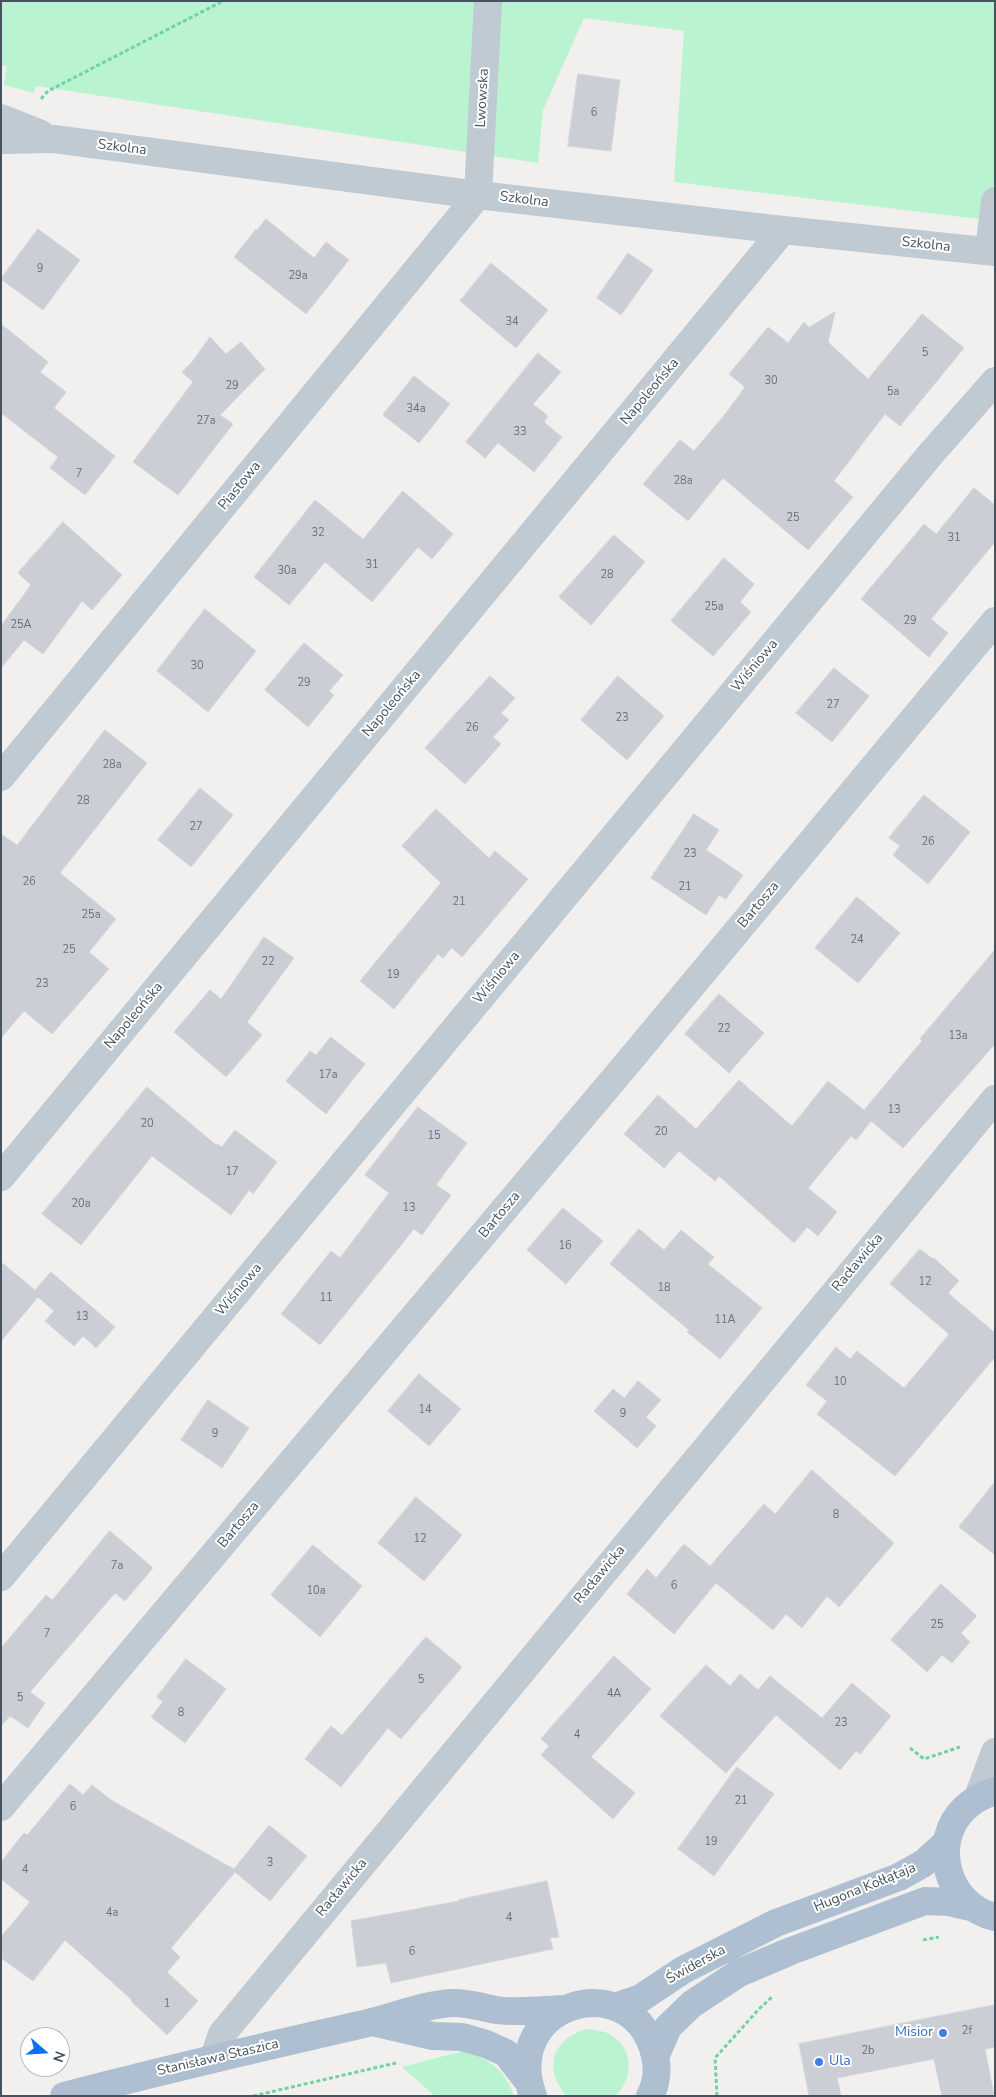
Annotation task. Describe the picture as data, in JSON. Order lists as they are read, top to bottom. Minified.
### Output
{"streets":{"main road":["Hugona Kołłątaja","Świderska","Stanisława Staszica"],"street":["Lwowska","Szkolna","Napoleońska","Piastowa","Wiśniowa","Bartosza","Racławicka"]},"crossings":[["Lwowska","Szkolna"],["Lwowska","Piastowa"],["Szkolna","Napoleońska"],["Szkolna","Piastowa"],["Racławicka","Stanisława Staszica"],["Hugona Kołłątaja","Świderska"]],"places":["Misior","Ula"],"house_numbers":["6","9","29a","34","5","30","29","5a","34a","27a","33","7","28a","25","32","31","31","30a","28","25a","29","25A","30","29","27","23","26","28a","28","27","26","23","26","21","21","25a","24","25","22","19","23","22","13a","17a","13","20","20","15","17","20a","13","16","12","18","11","13","11A","10","14","9","9","8","12","7a","6","10a","25","7","5","4A","5","8","23","4","21","6","19","3","4","4a","4","6","1","2f","2b"],"north":"right"}
